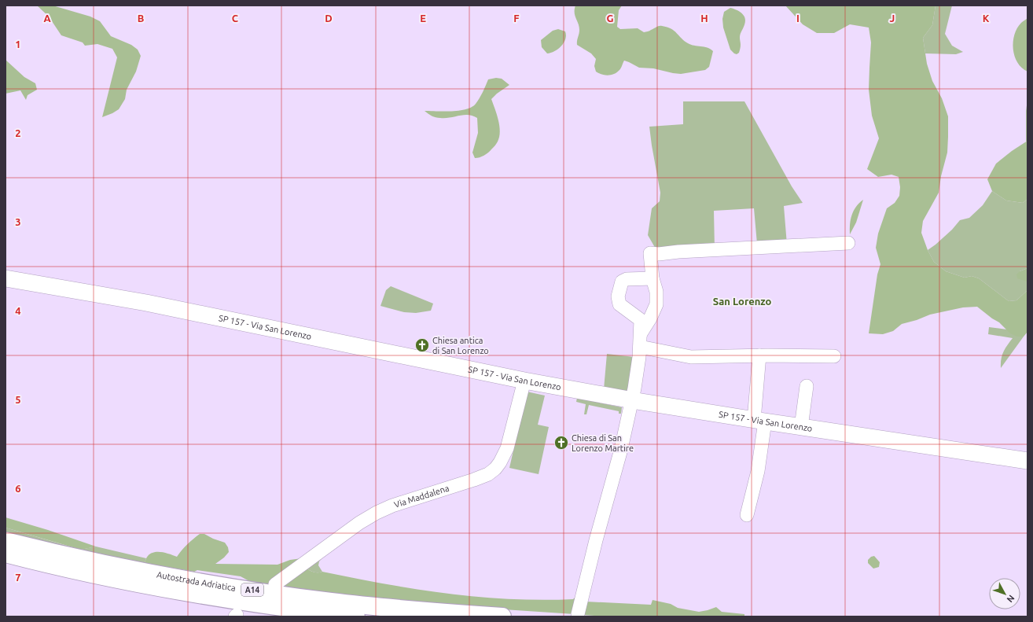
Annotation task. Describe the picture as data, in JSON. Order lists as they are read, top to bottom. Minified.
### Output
{"streets":{"highway":["Autostrada Adriatica","A14"],"main road":["SP 157 - Via San Lorenzo"],"street":["Via Maddalena"]},"crossings":[["SP 157 - Via San Lorenzo","Via Maddalena"]],"districts":["San Lorenzo"],"places":{"church":["Chiesa antica di San Lorenzo","Chiesa di San Lorenzo Martire"]},"north":"bottom right","grid":{"columns":["A","B","C","D","E","F","G","H","I","J","K"],"rows":["1","2","3","4","5","6","7"]}}
